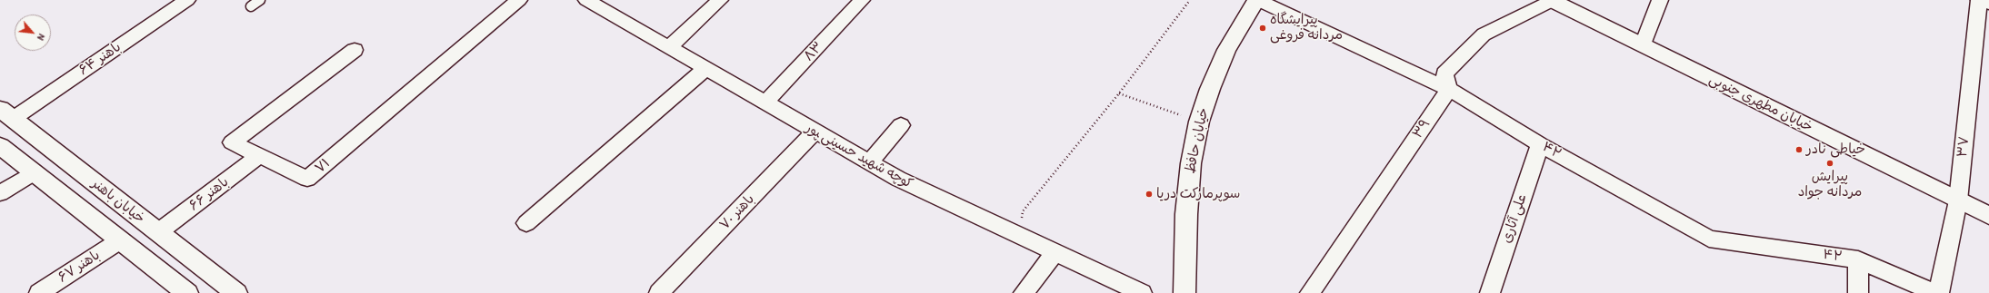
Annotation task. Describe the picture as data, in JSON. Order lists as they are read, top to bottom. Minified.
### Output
{"streets":{"main road":["خیابان مطهری جنوبی","خیابان حافظ","خیابان باهنر"],"street":["۸۳","باهنر ۶۴","۳۹","۳۷","۴۲","کوچه شهید حسینی ‍پور","۷۱","باهنر ۶۶","باهنر ۷۰","علی آثاری","باهنر ۶۷"]},"crossings":[["۸۳","کوچه شهید حسینی ‍پور"],["باهنر ۶۴","خیابان باهنر"],["خیابان مطهری جنوبی","۳۷"],["۳۹","۴۲"],["خیابان حافظ","۴۲"],["۴۲","علی آثاری"],["کوچه شهید حسینی ‍پور","باهنر ۷۰"],["۷۱","باهنر ۶۶"],["باهنر ۶۶","خیابان باهنر"]],"places":["پیرایشگاه مردانه فروغی","خیاطی نادر","پیرایش مردانه جواد","سوپرمارکت دریا"],"north":"bottom right"}
